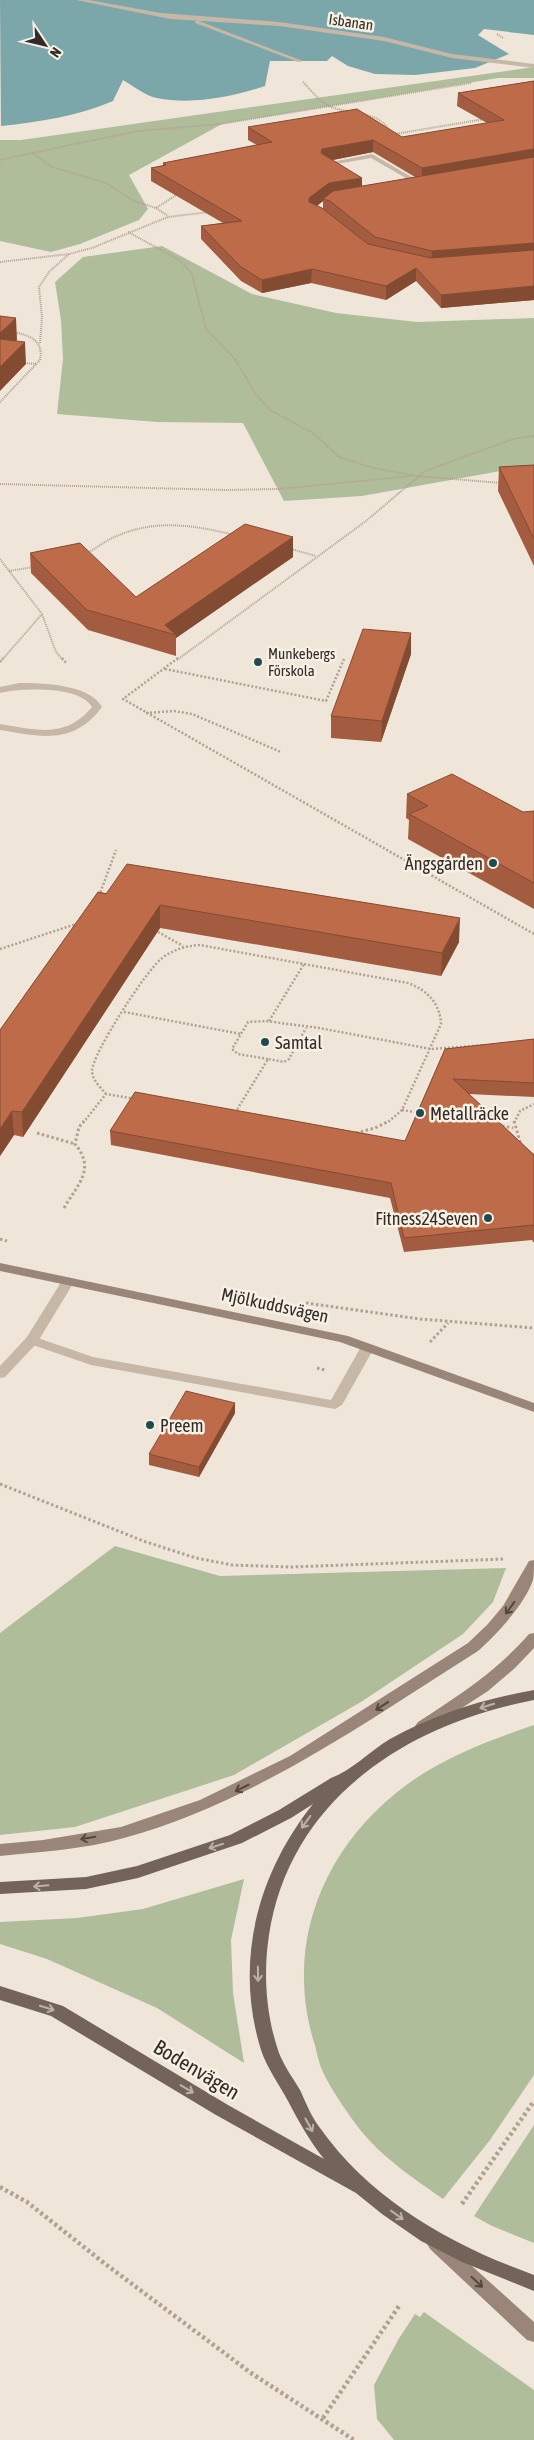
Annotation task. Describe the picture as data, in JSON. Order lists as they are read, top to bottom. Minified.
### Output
{"streets":{"main road":["Bodenvägen"],"street":["Isbanan","Mjölkuddsvägen"]},"one_way":["Bodenvägen"],"places":["Munkebergs Förskola","Ängsgården","Samtal","Metallräcke","Fitness24Seven","Preem"],"north":"bottom right"}
